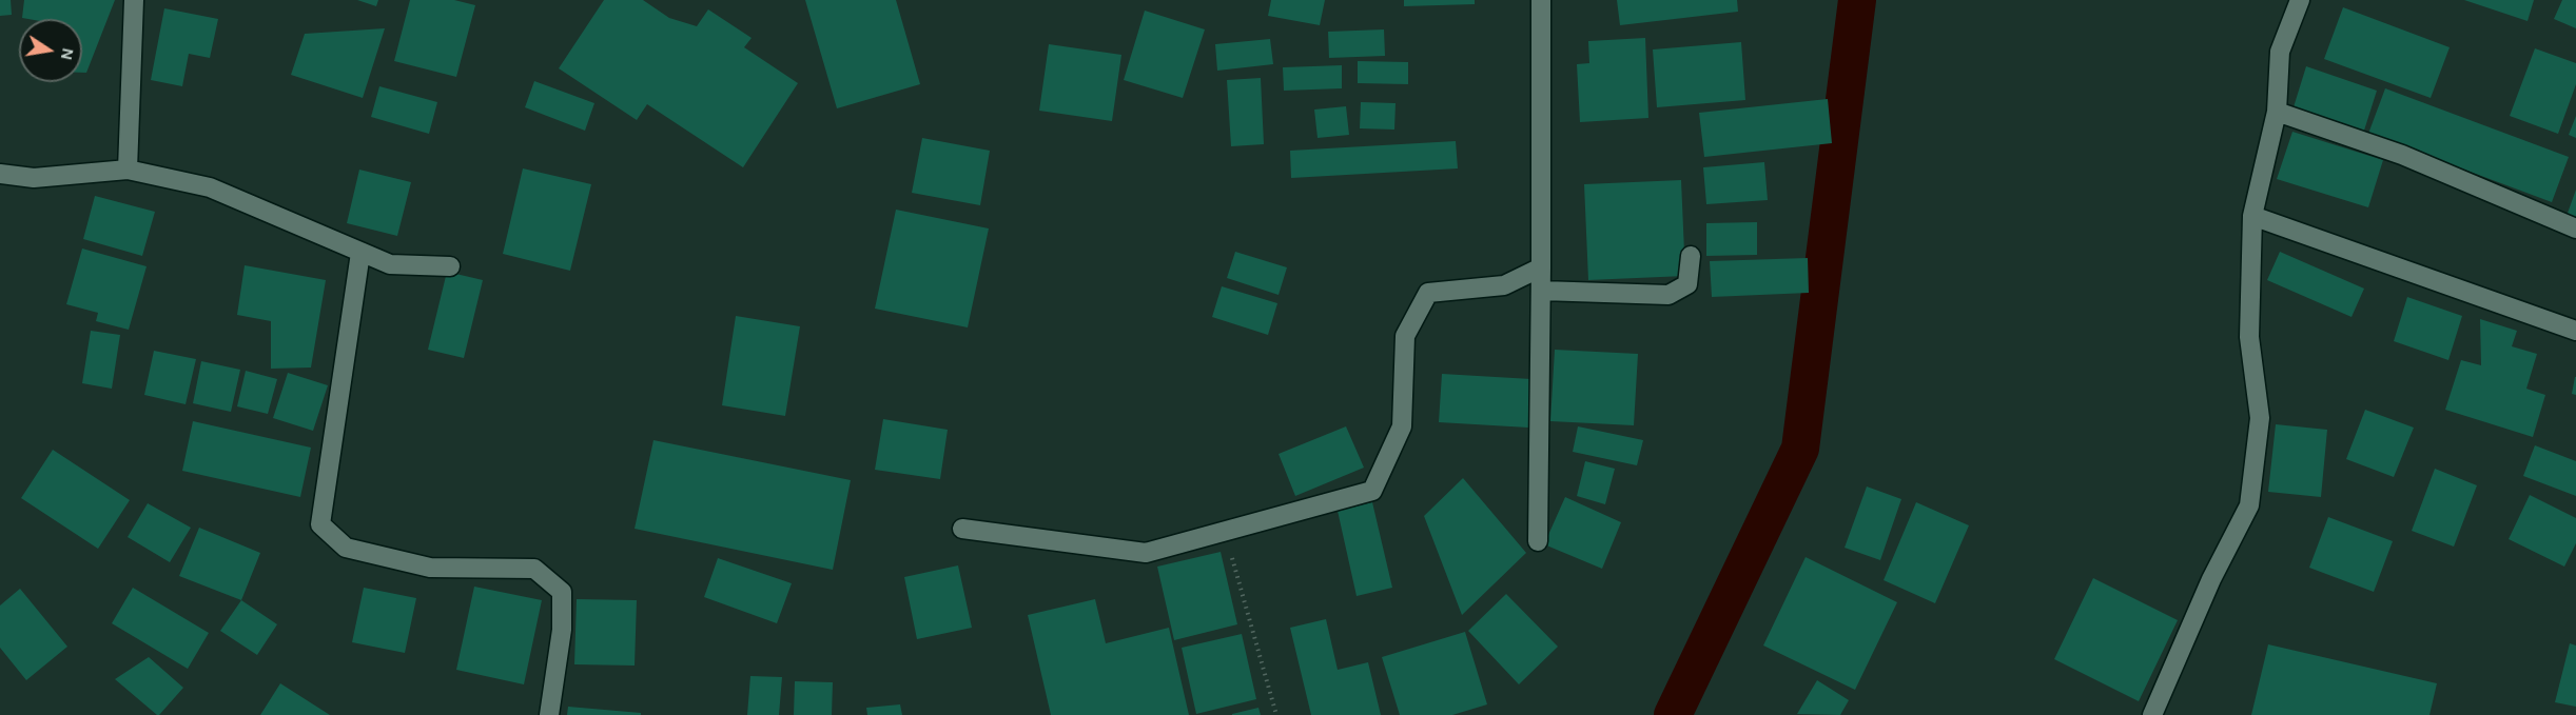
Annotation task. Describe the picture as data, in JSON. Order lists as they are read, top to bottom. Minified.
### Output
{"north":"right"}
